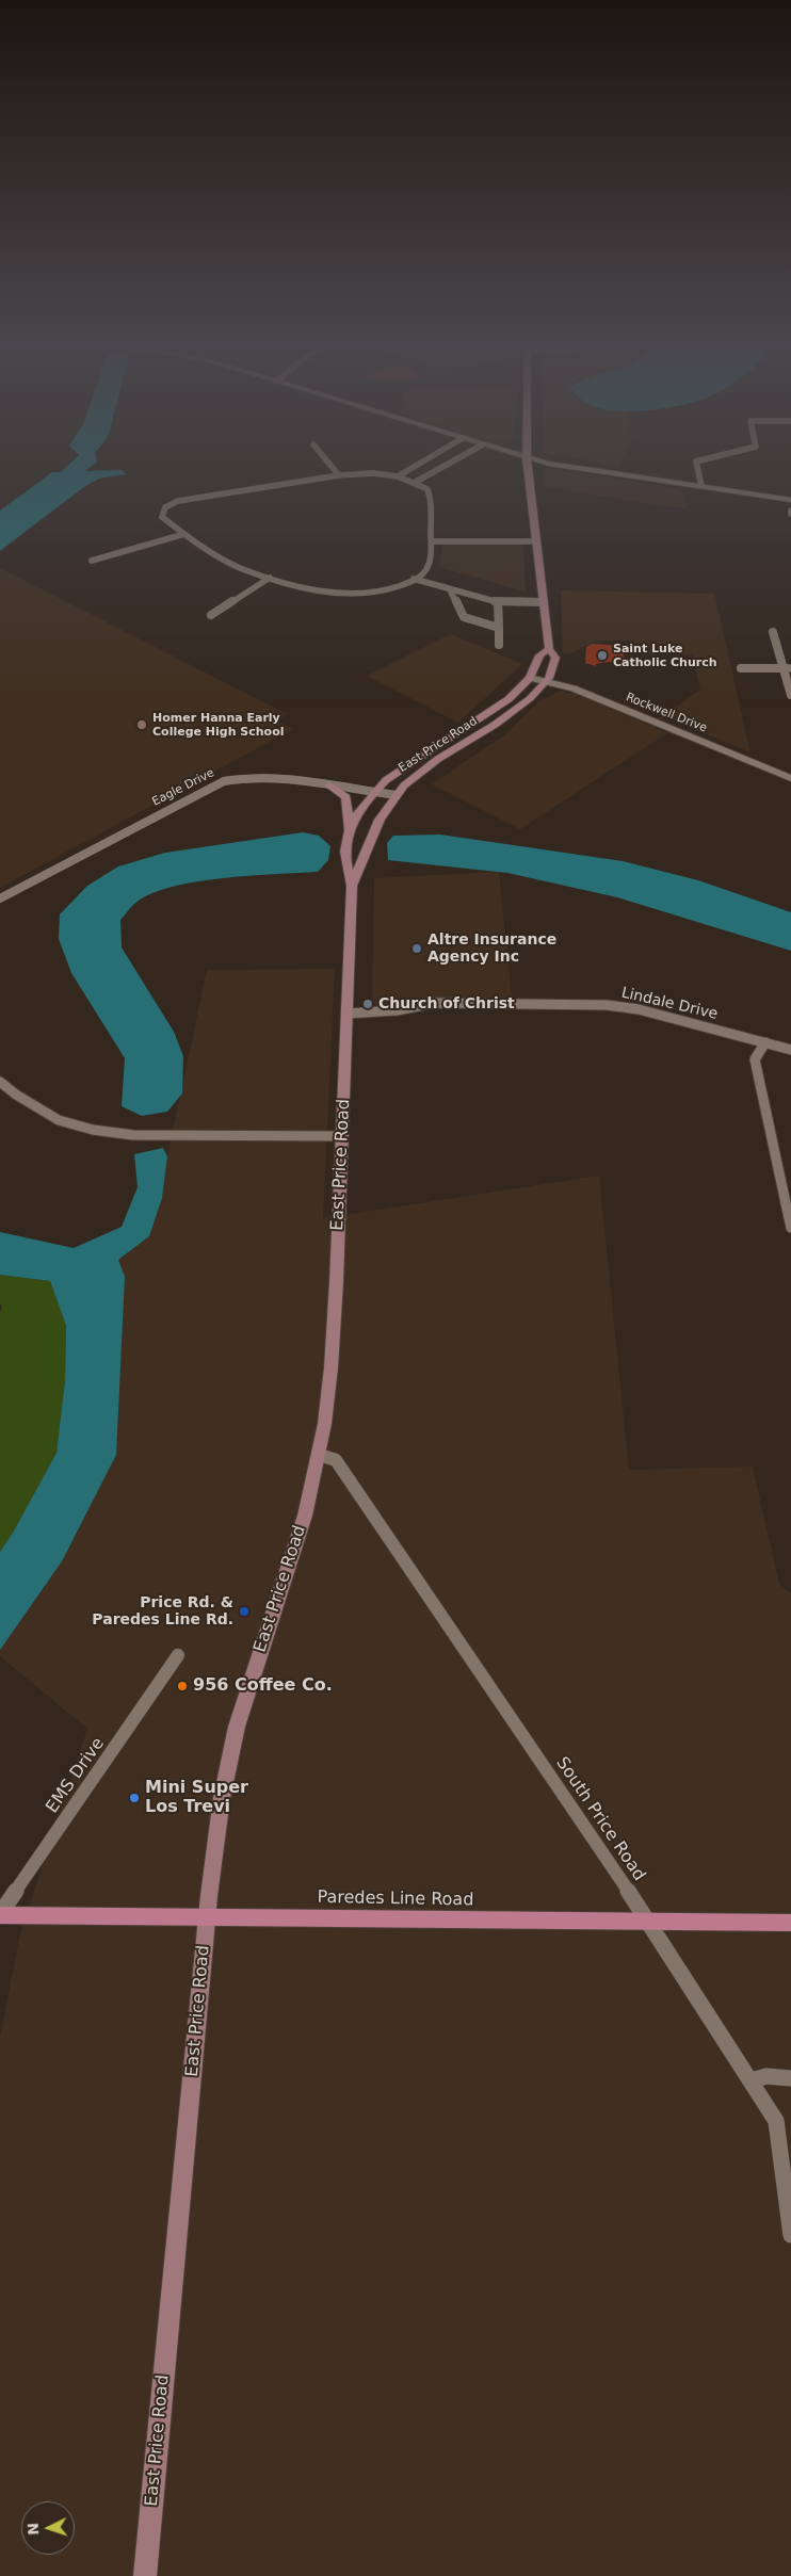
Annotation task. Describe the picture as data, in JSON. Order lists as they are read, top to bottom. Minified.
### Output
{"streets":{"main road":["East Price Road","Paredes Line Road"],"street":["Rockwell Drive","Eagle Drive","Lindale Drive","EMS Drive","South Price Road"]},"crossings":[["Rockwell Drive","East Price Road"],["East Price Road","Eagle Drive"],["East Price Road","Lindale Drive"],["East Price Road","South Price Road"],["East Price Road","Paredes Line Road"],["EMS Drive","Paredes Line Road"],["South Price Road","Paredes Line Road"]],"places":["Saint Luke Catholic Church","Homer Hanna Early College High School","Altre Insurance Agency Inc","Church of Christ","Price Rd. & Paredes Line Rd.","956 Coffee Co.","Mini Super Los Trevi"],"north":"left"}
